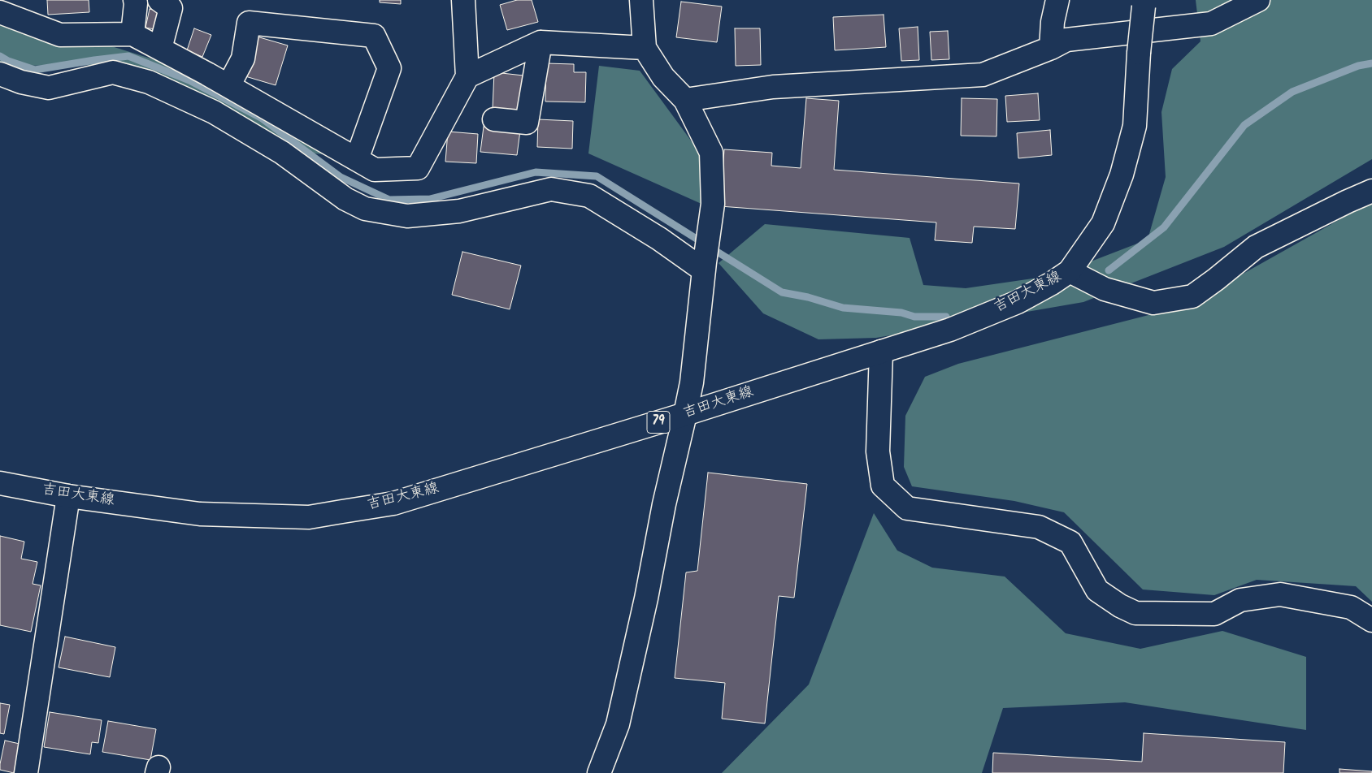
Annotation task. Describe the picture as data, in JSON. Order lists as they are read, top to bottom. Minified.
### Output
{"streets":{"street":["吉田大東線","79"]}}
